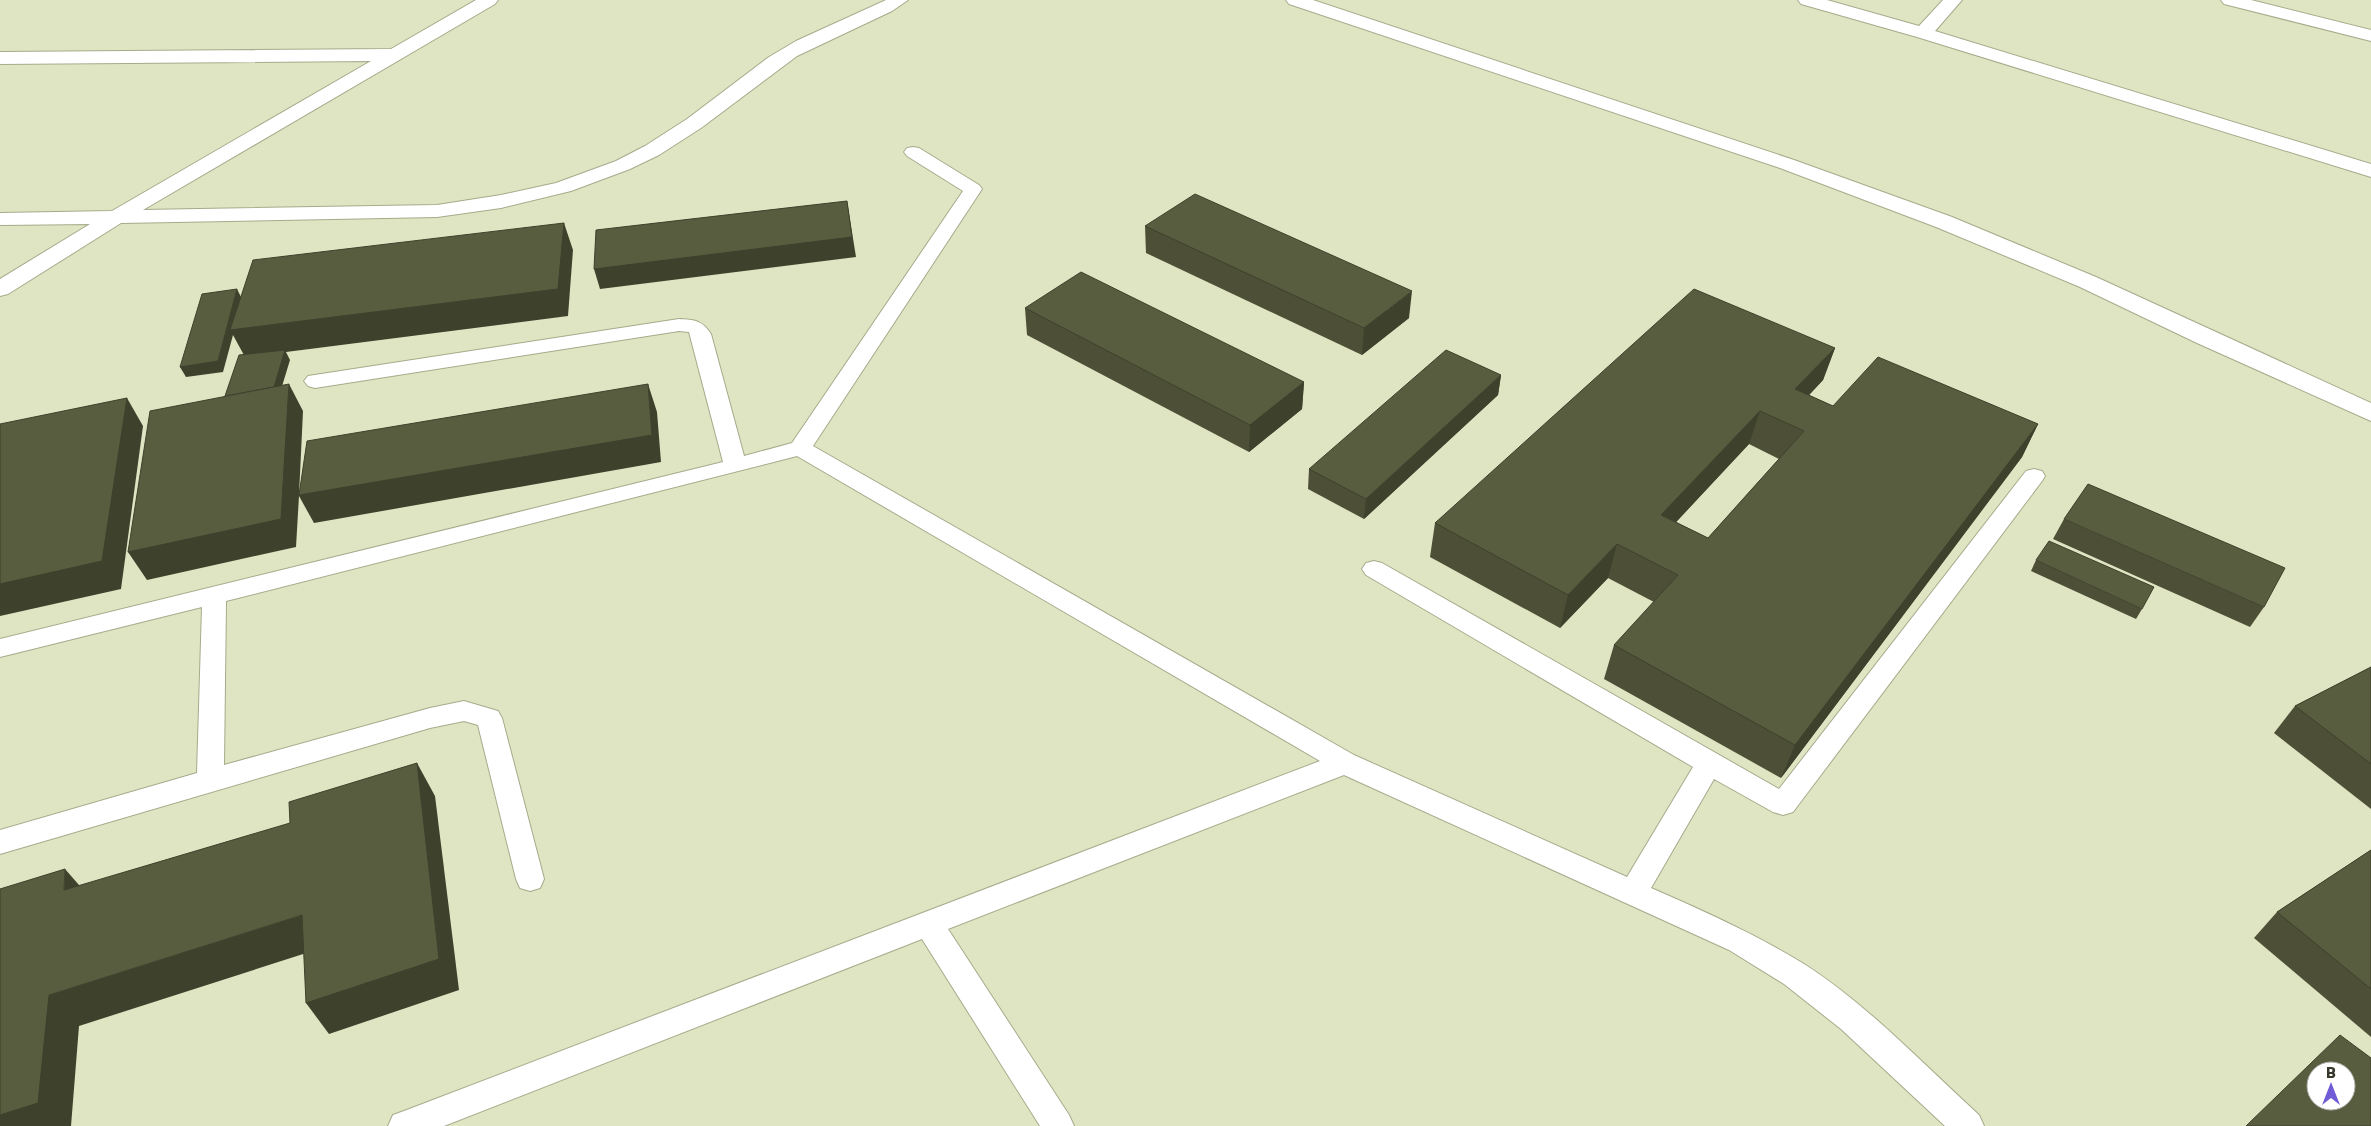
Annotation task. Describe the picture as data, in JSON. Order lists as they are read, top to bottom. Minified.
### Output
{"north":"top"}
